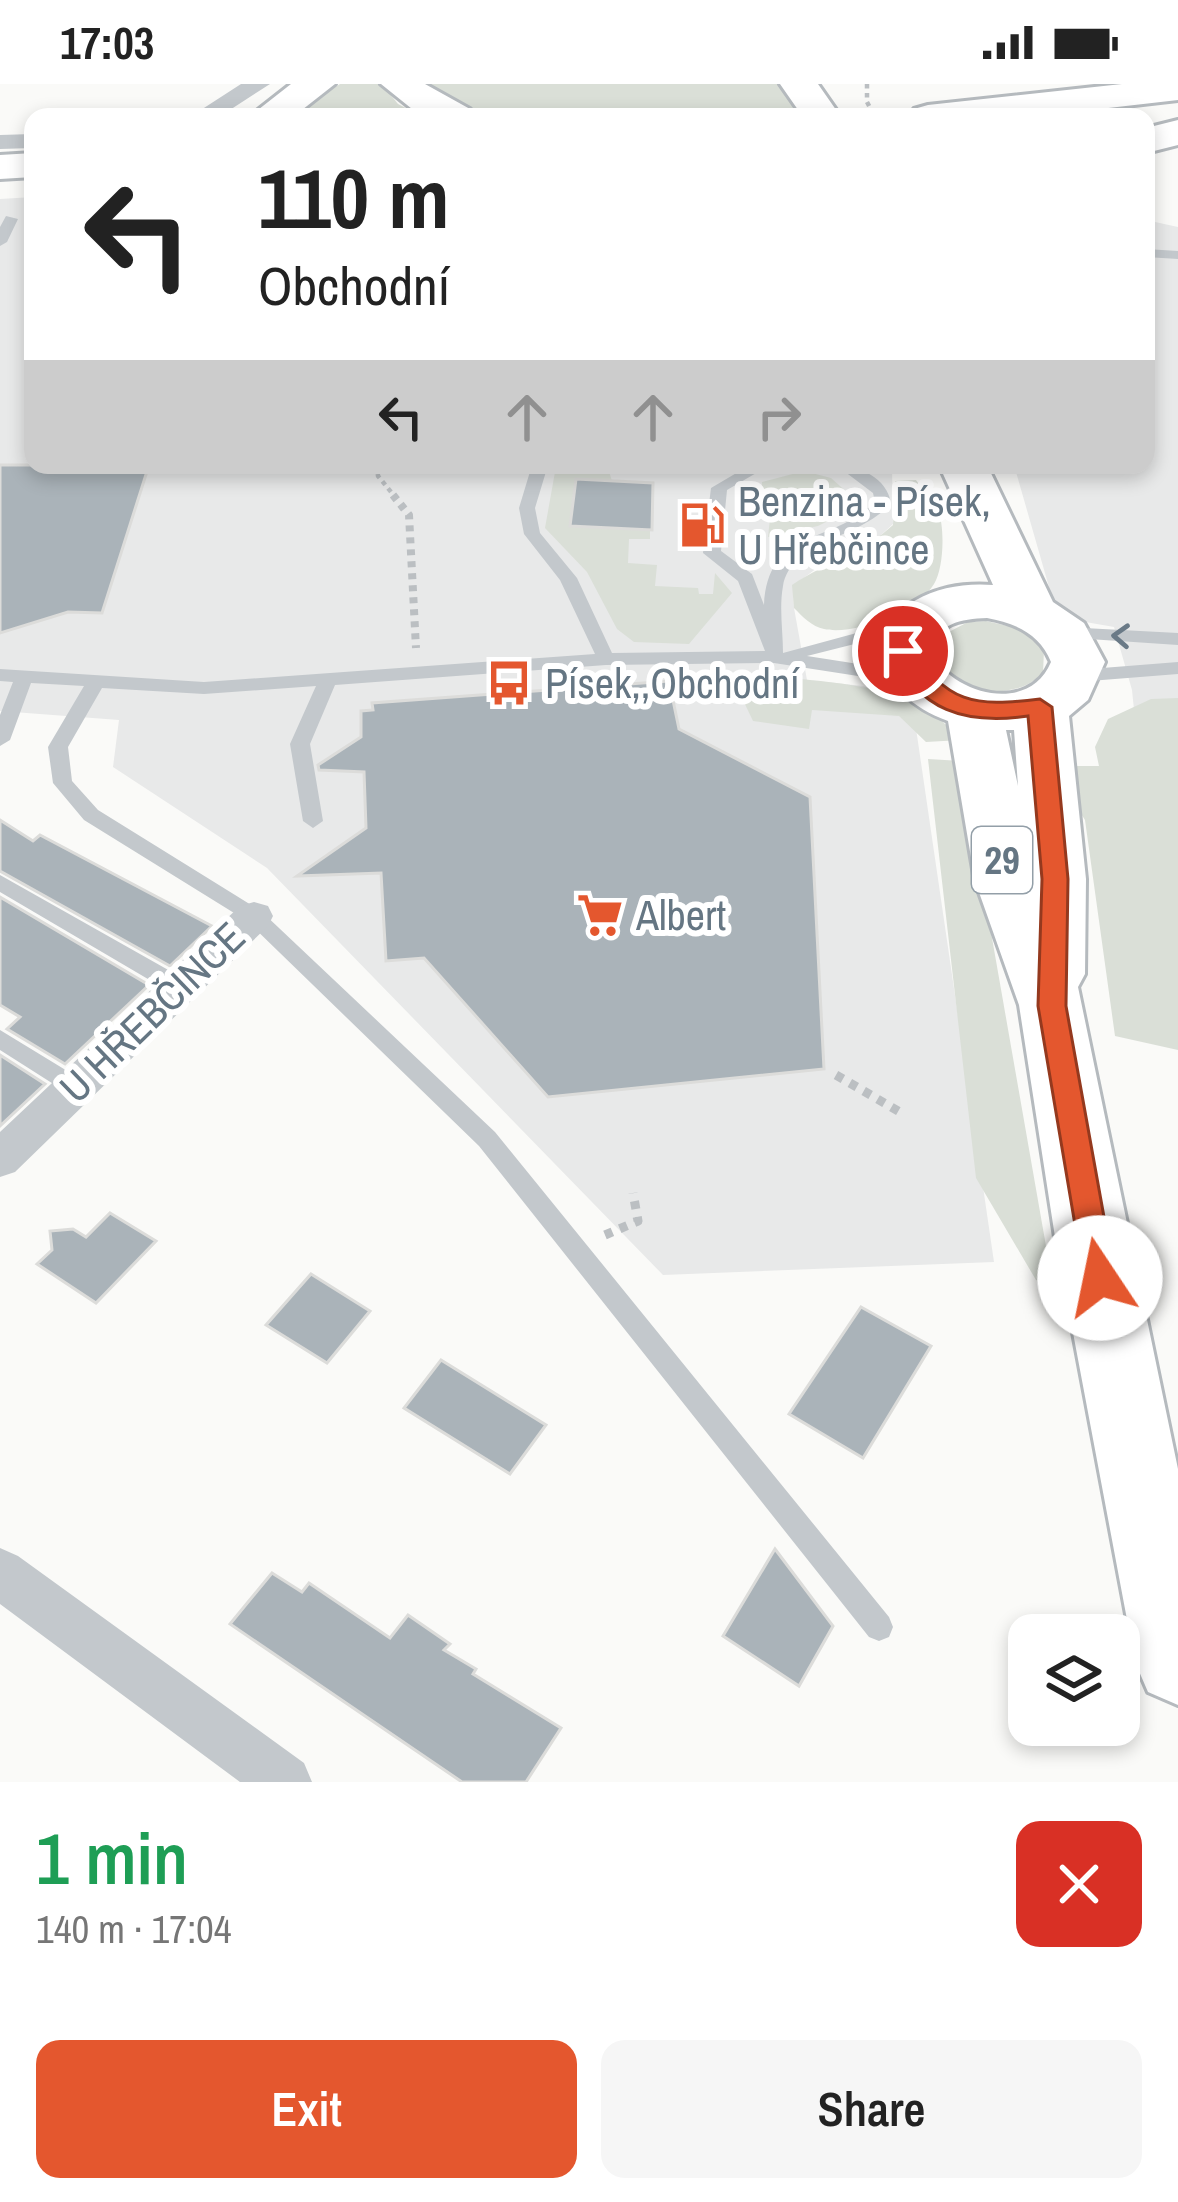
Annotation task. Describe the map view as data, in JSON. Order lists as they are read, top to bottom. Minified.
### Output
{"streets":{"main road":["29"],"street":["U HŘEBČINCE"]},"places":{"fuel station":["Benzina - Písek, U Hřebčince"],"bus stop":["Písek,,Obchodní"],"supermarket":["Albert"]},"page":{"status":"17:03","turn":["110 m","Obchodní"],"heading":["1 min","140 m · 17:04"],"buttons":["Exit","Share"]}}
